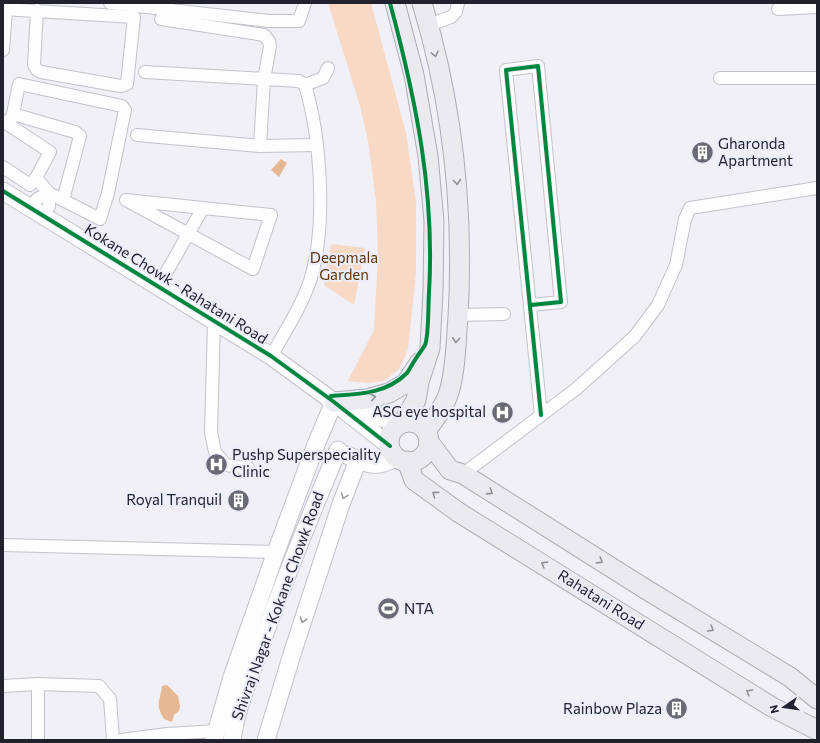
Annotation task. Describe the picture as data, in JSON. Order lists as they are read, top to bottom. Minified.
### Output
{"streets":{"main road":["Rahatani Road"],"street":["Kokane Chowk - Rahatani Road","Shivraj Nagar - Kokane Chowk Road"]},"crossings":[["Kokane Chowk - Rahatani Road","Shivraj Nagar - Kokane Chowk Road"]],"parks":["Deepmala Garden"],"places":{"building":["Gharonda Apartment","Royal Tranquil","Rainbow Plaza"],"hospital":["ASG eye hospital","Pushp Superspeciality Clinic"],"sports":["NTA"]},"north":"left"}
